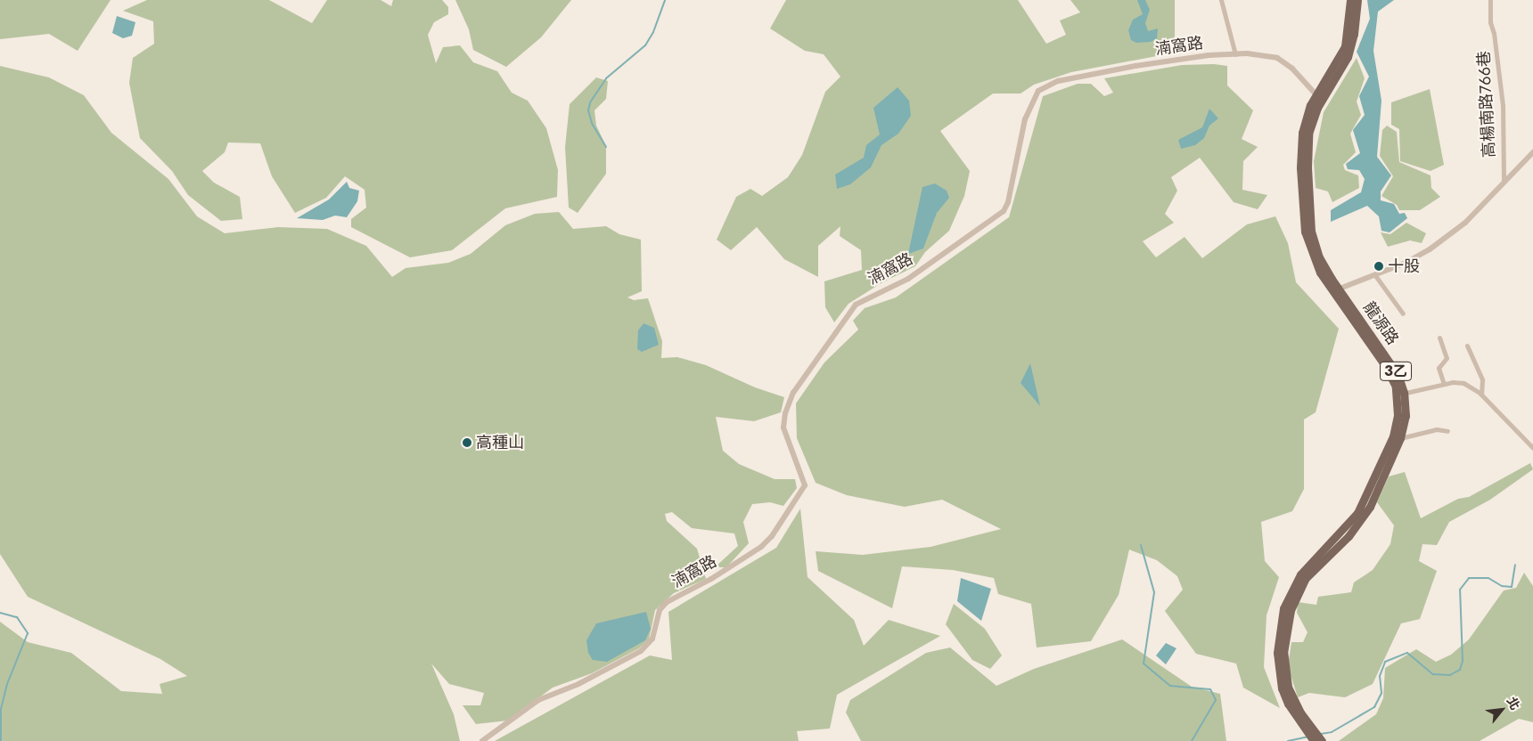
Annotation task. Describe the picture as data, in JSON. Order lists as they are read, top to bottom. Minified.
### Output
{"streets":{"main road":["3乙"],"street":["湳窩路","高楊南路766巷"]},"crossings":[["湳窩路","3乙"]],"places":["十股","高種山"],"north":"top right"}
